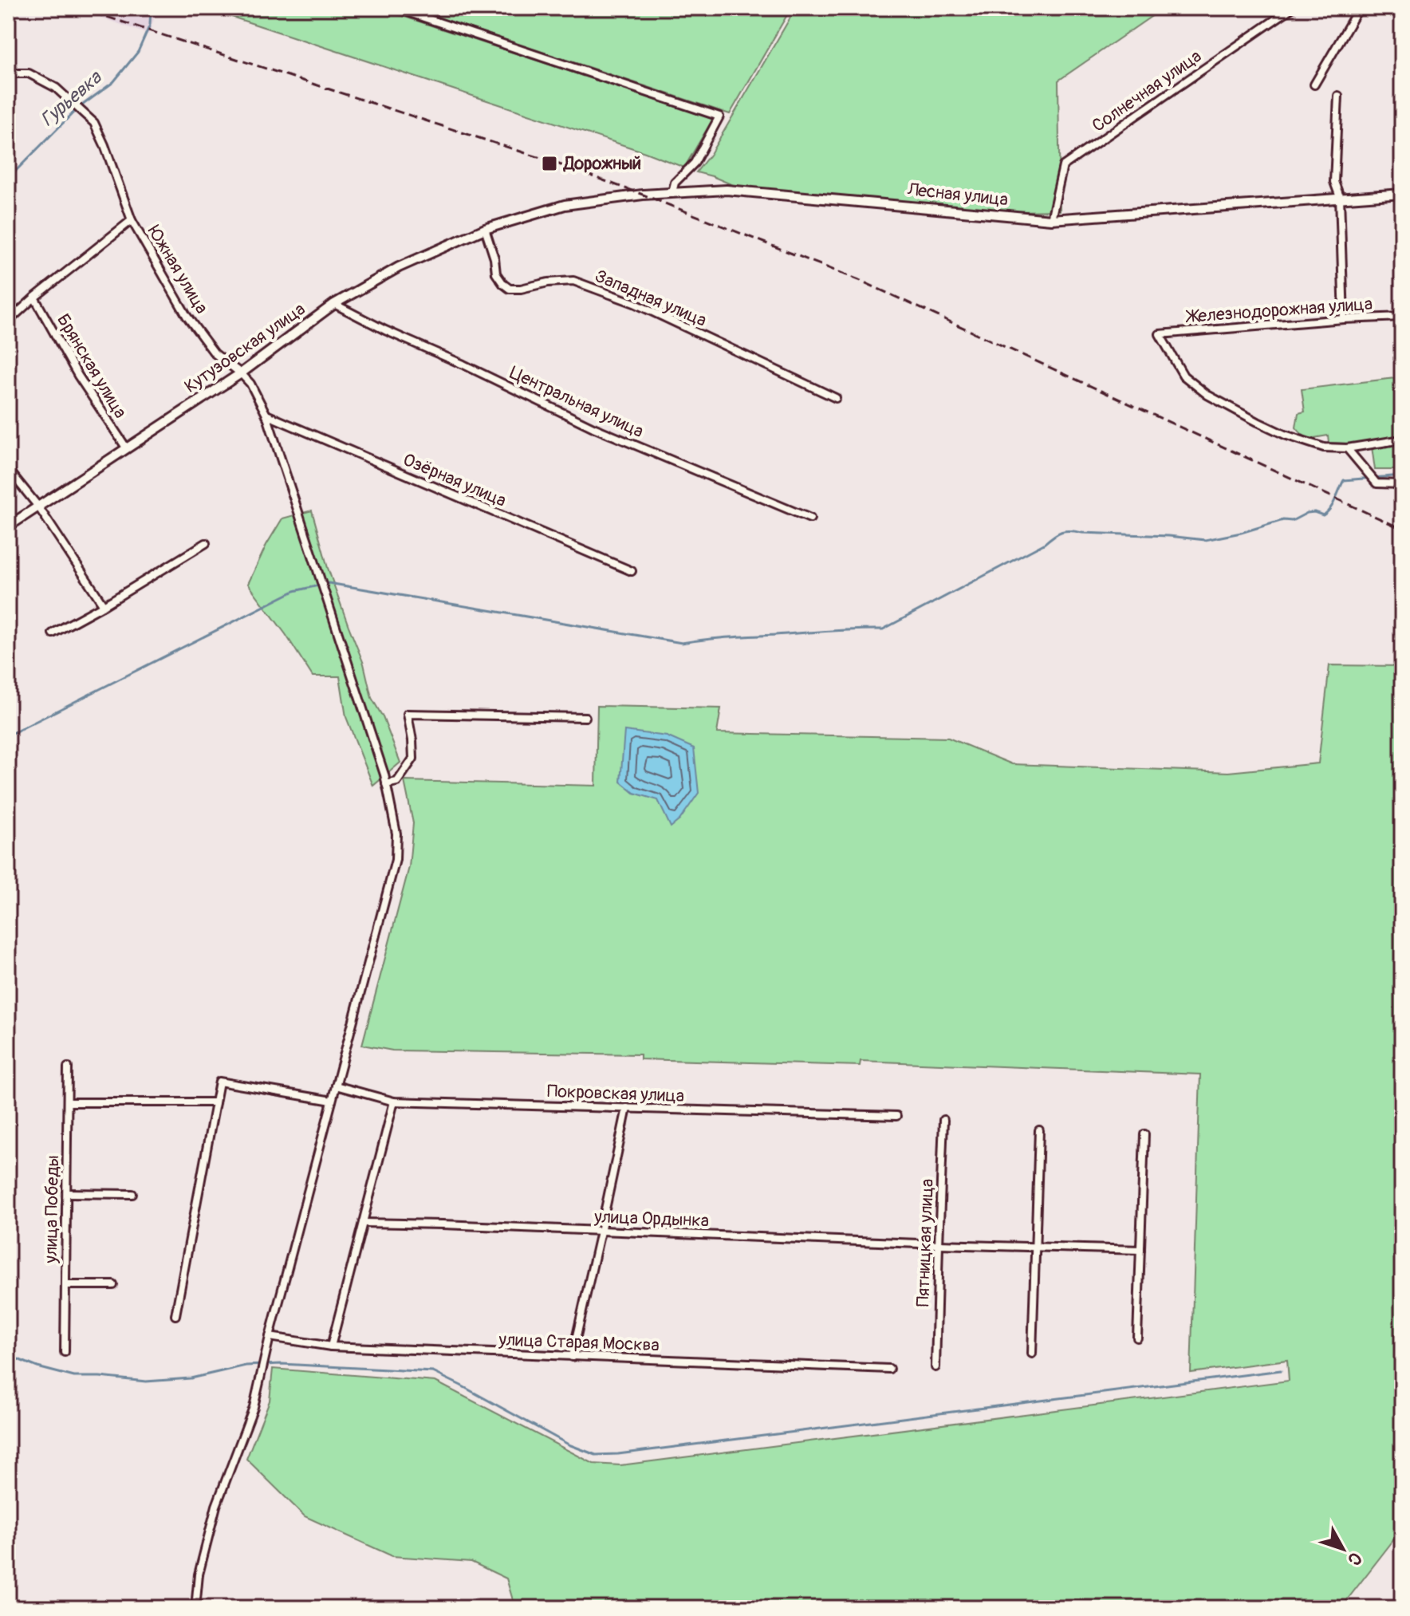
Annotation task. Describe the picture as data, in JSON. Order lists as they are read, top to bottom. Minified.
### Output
{"streets":{"street":["Солнечная улица","Лесная улица","Южная улица","Западная улица","Железнодорожная улица","Кутузовская улица","Брянская улица","Центральная улица","Озёрная улица","Покровская улица","улица Победы","улица Ордынка","Пятницкая улица","улица Старая Москва"]},"crossings":[["Солнечная улица","Лесная улица"],["Лесная улица","Кутузовская улица"],["Южная улица","Кутузовская улица"],["Южная улица","Озёрная улица"],["Южная улица","Покровская улица"],["Южная улица","улица Старая Москва"],["Западная улица","Кутузовская улица"],["Кутузовская улица","Брянская улица"],["Кутузовская улица","Центральная улица"],["улица Ордынка","Пятницкая улица"]],"water":["Гурьевка"],"places":{"transit":["Дорожный"]},"north":"bottom right"}
